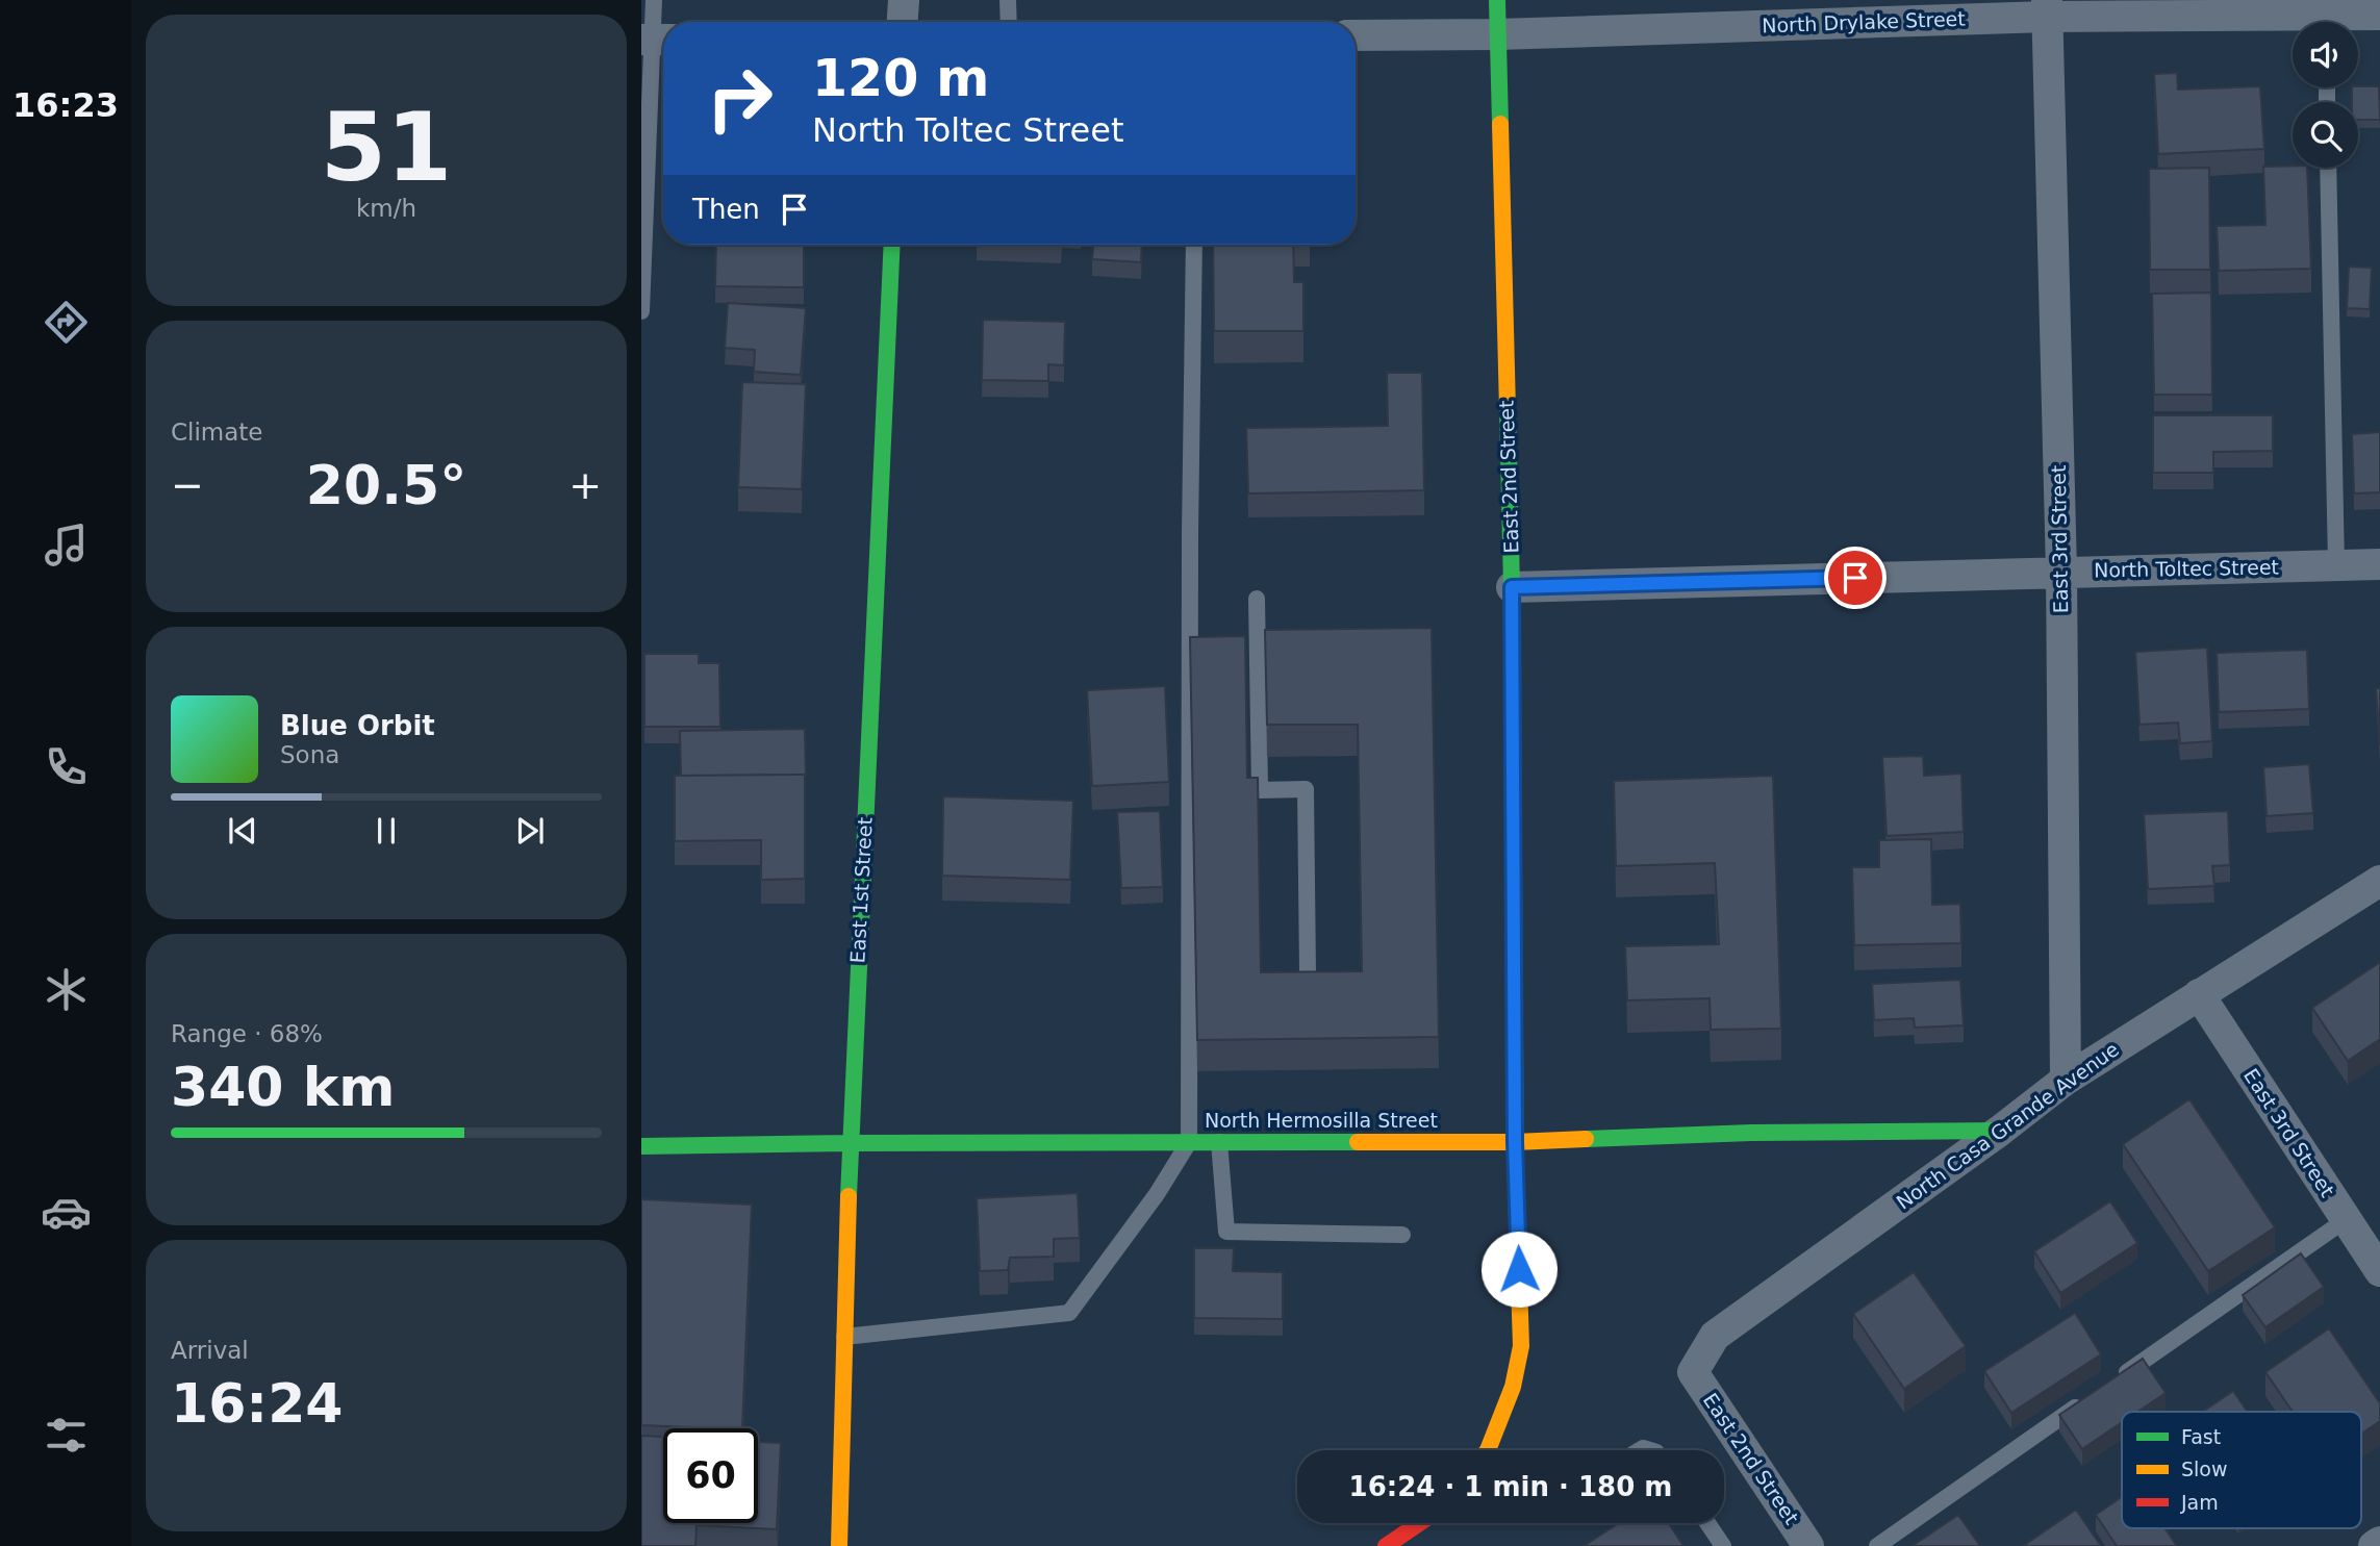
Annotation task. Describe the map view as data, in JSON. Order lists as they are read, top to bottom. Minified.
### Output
{"streets":{"street":["North Drylake Street","East 2nd Street","East 3rd Street","North Toltec Street","East 1st Street","North Hermosilla Street","North Casa Grande Avenue"]},"crossings":[["North Drylake Street","East 2nd Street"],["North Drylake Street","East 3rd Street"],["East 2nd Street","North Toltec Street"],["East 2nd Street","North Hermosilla Street"],["East 2nd Street","North Casa Grande Avenue"],["East 3rd Street","North Toltec Street"],["East 3rd Street","North Casa Grande Avenue"],["East 1st Street","North Hermosilla Street"],["North Hermosilla Street","North Casa Grande Avenue"]],"legend":["Fast","Slow","Jam"],"page":{"tabs":"16:23","tile":[["51","km/h"],"Climate",["Range · 68%","340 km"],["Arrival","16:24"]],"turn":["120 m","North Toltec Street"],"then":"Then","heat":["−","20.5°","+"],"song":["Blue Orbit","Sona"],"limit":"60","trip":"16:24 · 1 min · 180 m"}}
